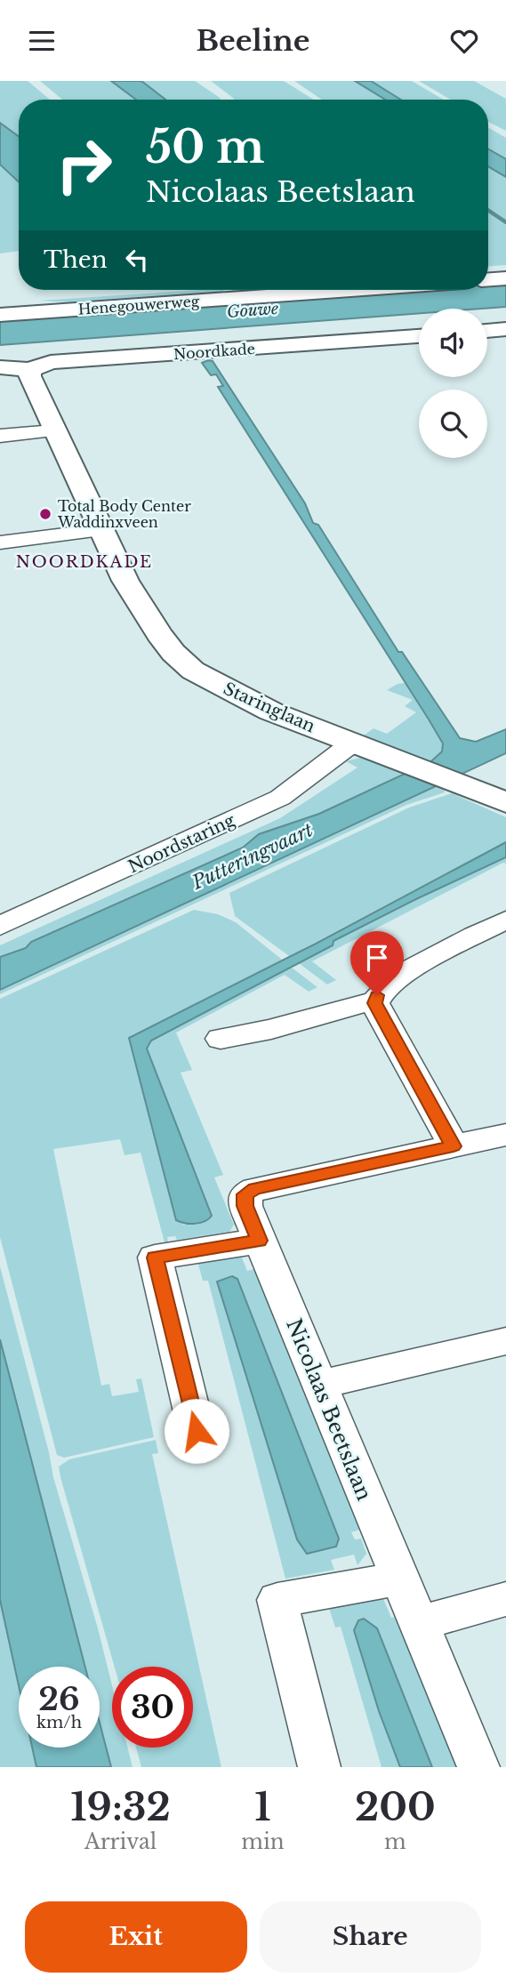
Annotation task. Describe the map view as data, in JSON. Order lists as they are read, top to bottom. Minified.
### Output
{"streets":{"street":["Henegouwerweg","Noordkade","Staringlaan","Noordstaring","Nicolaas Beetslaan"]},"crossings":[["Noordkade","Staringlaan"],["Staringlaan","Noordstaring"]],"districts":["NOORDKADE"],"water":["Gouwe","Putteringvaart"],"places":["Total Body Center Waddinxveen"],"page":{"header":"Beeline","turn":["50 m","Nicolaas Beetslaan"],"then":"Then","speed":"26 km/h","limit":"30","eta":["19:32","Arrival","1","min","200","m"],"buttons":["Exit","Share"]}}
